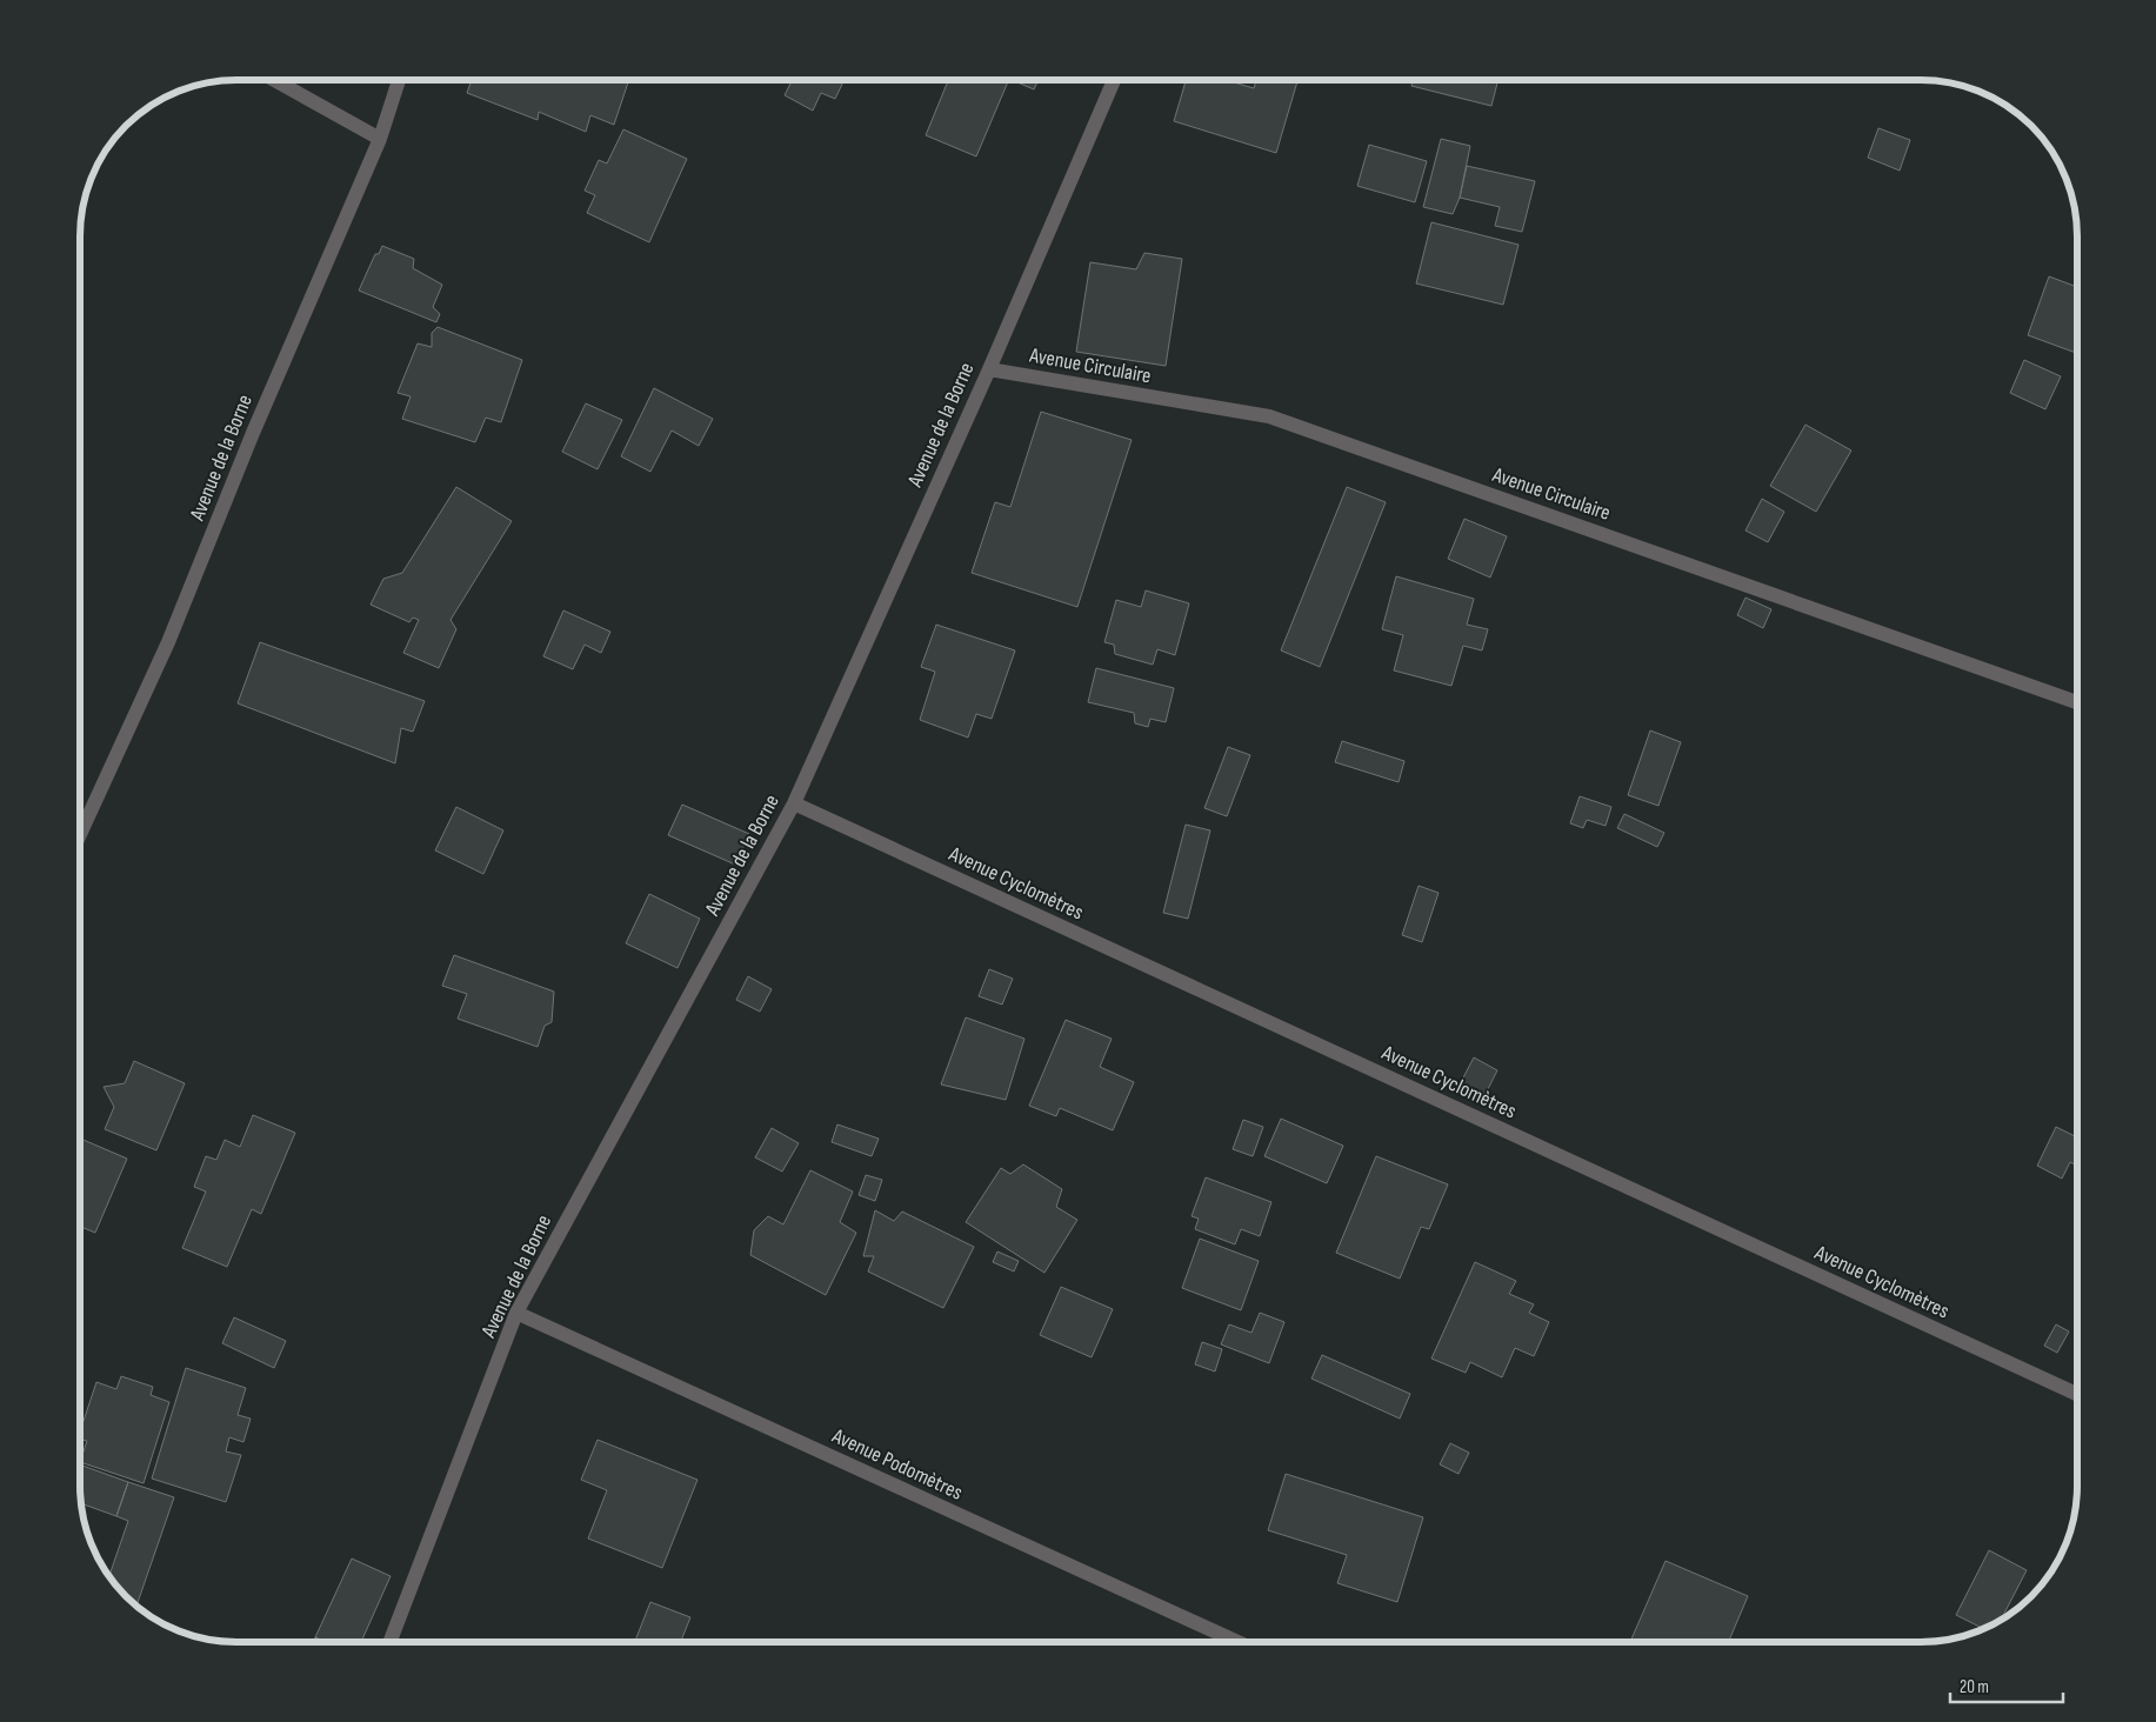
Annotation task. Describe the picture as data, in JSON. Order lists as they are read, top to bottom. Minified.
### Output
{"streets":{"street":["Avenue Circulaire","Avenue de la Borne","Avenue Cyclomètres","Avenue Podomètres"]},"crossings":[["Avenue Circulaire","Avenue de la Borne"],["Avenue de la Borne","Avenue Cyclomètres"],["Avenue de la Borne","Avenue Podomètres"]],"scale_bar":"20 m"}
